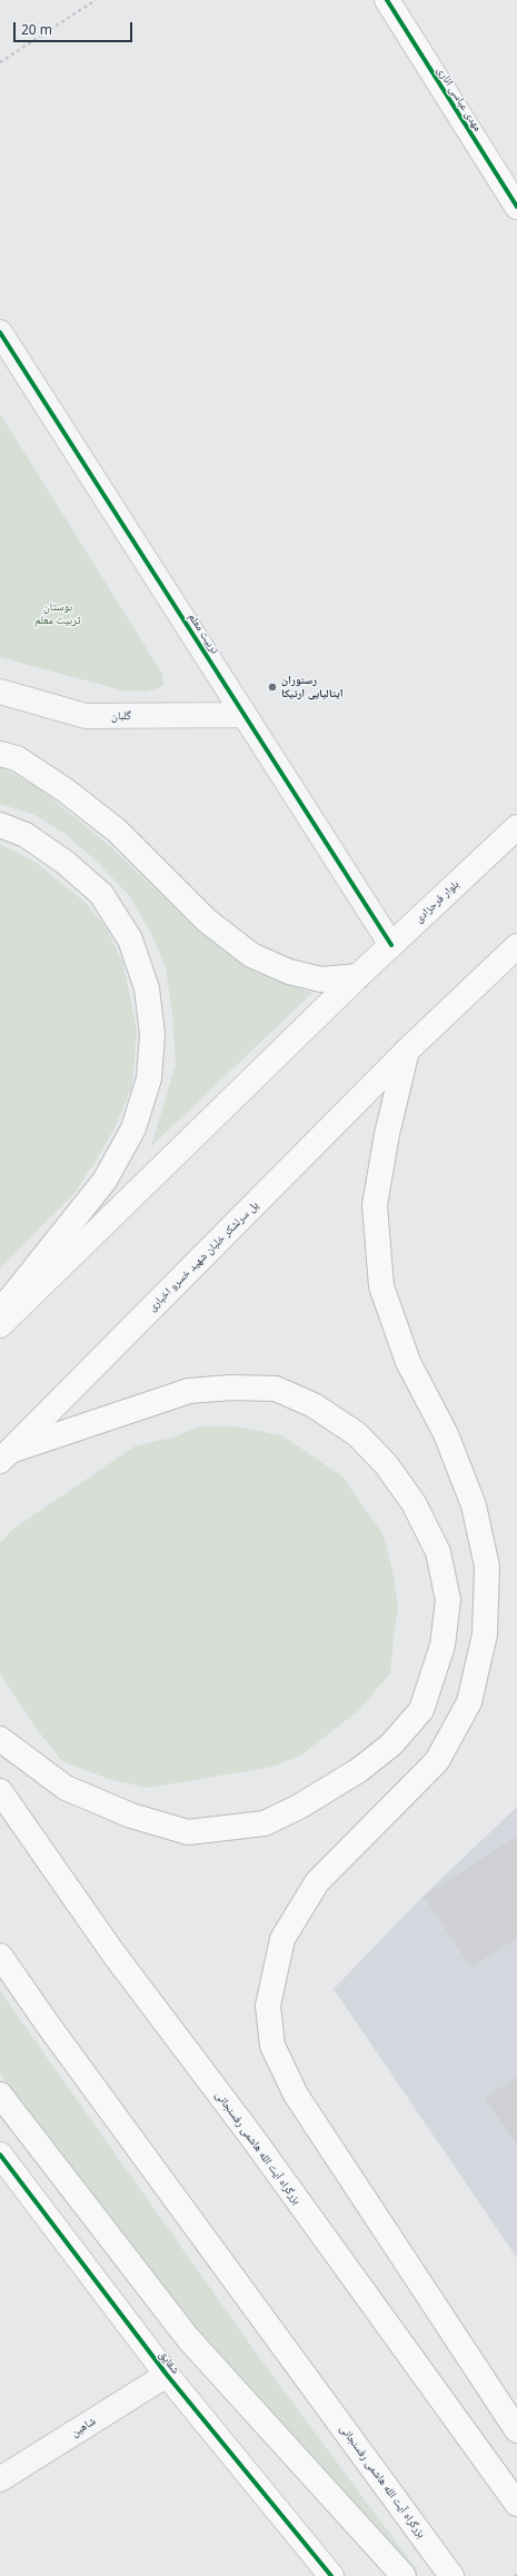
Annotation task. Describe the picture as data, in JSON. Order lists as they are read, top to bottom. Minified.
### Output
{"streets":{"main road":["مهدی عباسی اناری","بلوار فرحزادی","پل سرلشکر خلبان شهید خسرو اخباری","بزرگراه آیت الله هاشمی رفسنجانی","شقایق"],"street":["تربیت معلم","گلبان","شاهین"]},"crossings":[["تربیت معلم","گلبان"],["تربیت معلم","بلوار فرحزادی"],["شقایق","شاهین"]],"parks":["بوستان تربیت معلم"],"places":["رستوران ایتالیایی ارتیکا"],"scale_bar":"20 m"}
